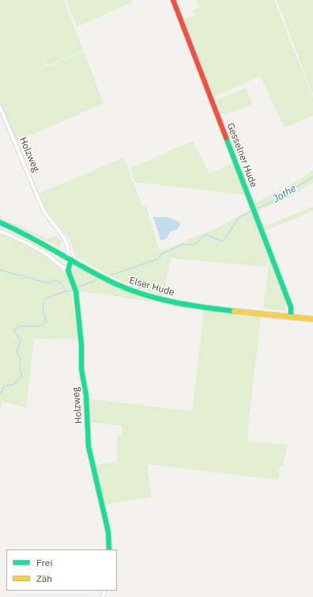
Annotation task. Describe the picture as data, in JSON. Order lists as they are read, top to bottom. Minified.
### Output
{"streets":{"street":["Holzweg","Gesselner Hude","Elser Hude"]},"crossings":[["Holzweg","Elser Hude"],["Gesselner Hude","Elser Hude"]],"water":["Jothe"],"legend":["Frei","Zäh"]}
